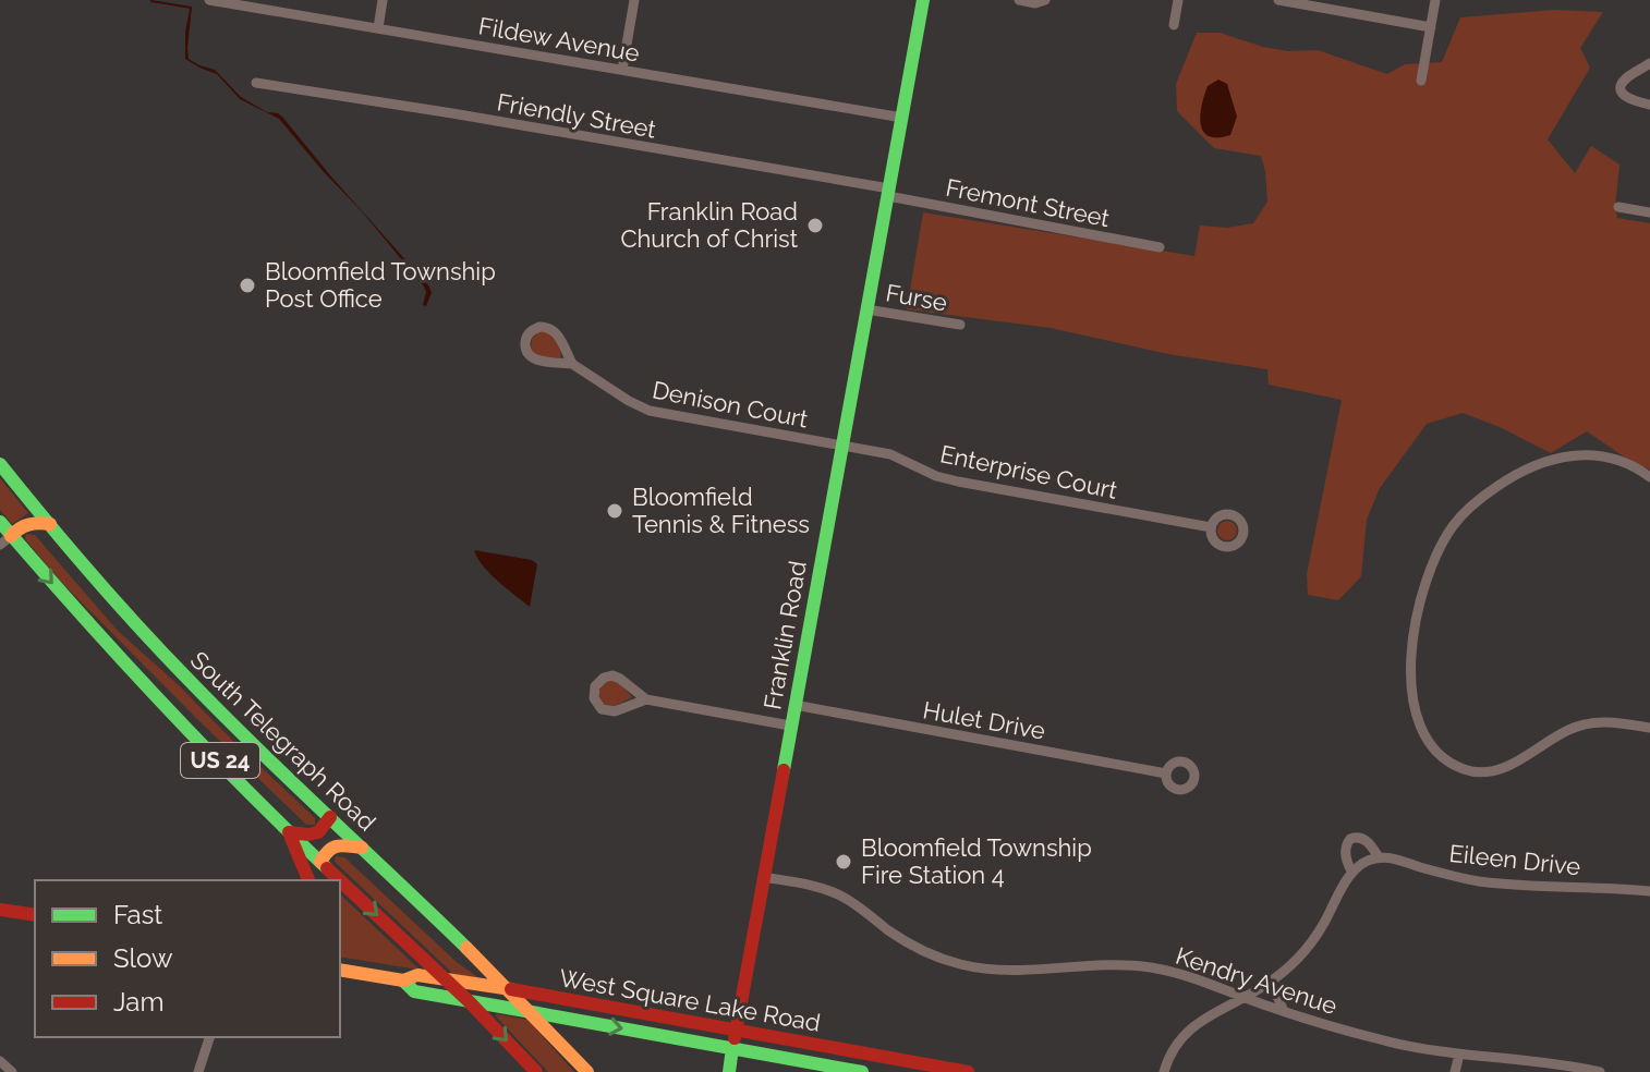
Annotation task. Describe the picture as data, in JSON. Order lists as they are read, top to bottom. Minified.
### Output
{"streets":{"main road":["Franklin Road","South Telegraph Road","US 24","West Square Lake Road"],"street":["Fildew Avenue","Friendly Street","Fremont Street","Furse","Denison Court","Enterprise Court","Hulet Drive","Eileen Drive","Kendry Avenue"]},"crossings":[["Fildew Avenue","Franklin Road"],["Friendly Street","Fremont Street"],["Friendly Street","Franklin Road"],["Fremont Street","Franklin Road"],["Furse","Franklin Road"],["Denison Court","Enterprise Court"],["Denison Court","Franklin Road"],["Enterprise Court","Franklin Road"],["Franklin Road","Hulet Drive"],["Franklin Road","Kendry Avenue"],["Franklin Road","West Square Lake Road"],["South Telegraph Road","West Square Lake Road"],["US 24","West Square Lake Road"],["Eileen Drive","Kendry Avenue"]],"places":["Franklin Road Church of Christ","Bloomfield Township Post Office","Bloomfield Tennis & Fitness","Bloomfield Township Fire Station 4"],"legend":["Fast","Slow","Jam"]}
